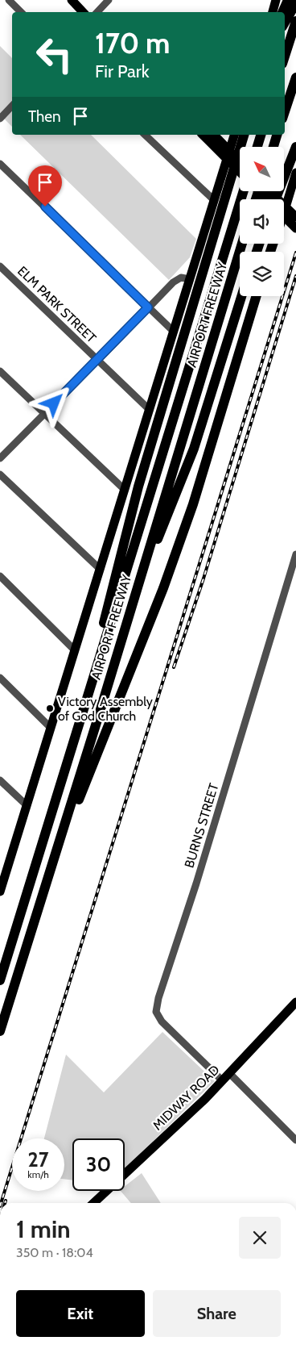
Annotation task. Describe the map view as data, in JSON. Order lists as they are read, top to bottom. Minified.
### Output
{"streets":{"highway":["AIRPORT FREEWAY"],"main road":["MIDWAY ROAD"],"street":["ELM PARK STREET","BURNS STREET"]},"crossings":[["ELM PARK STREET","AIRPORT FREEWAY"],["BURNS STREET","MIDWAY ROAD"]],"places":["Victory Assembly of God Church"],"north":"top left","page":{"turn":["170 m","Fir Park"],"then":"Then","speed":"27 km/h","limit":"30","heading":["1 min","350 m · 18:04"],"buttons":["Exit","Share"]}}
